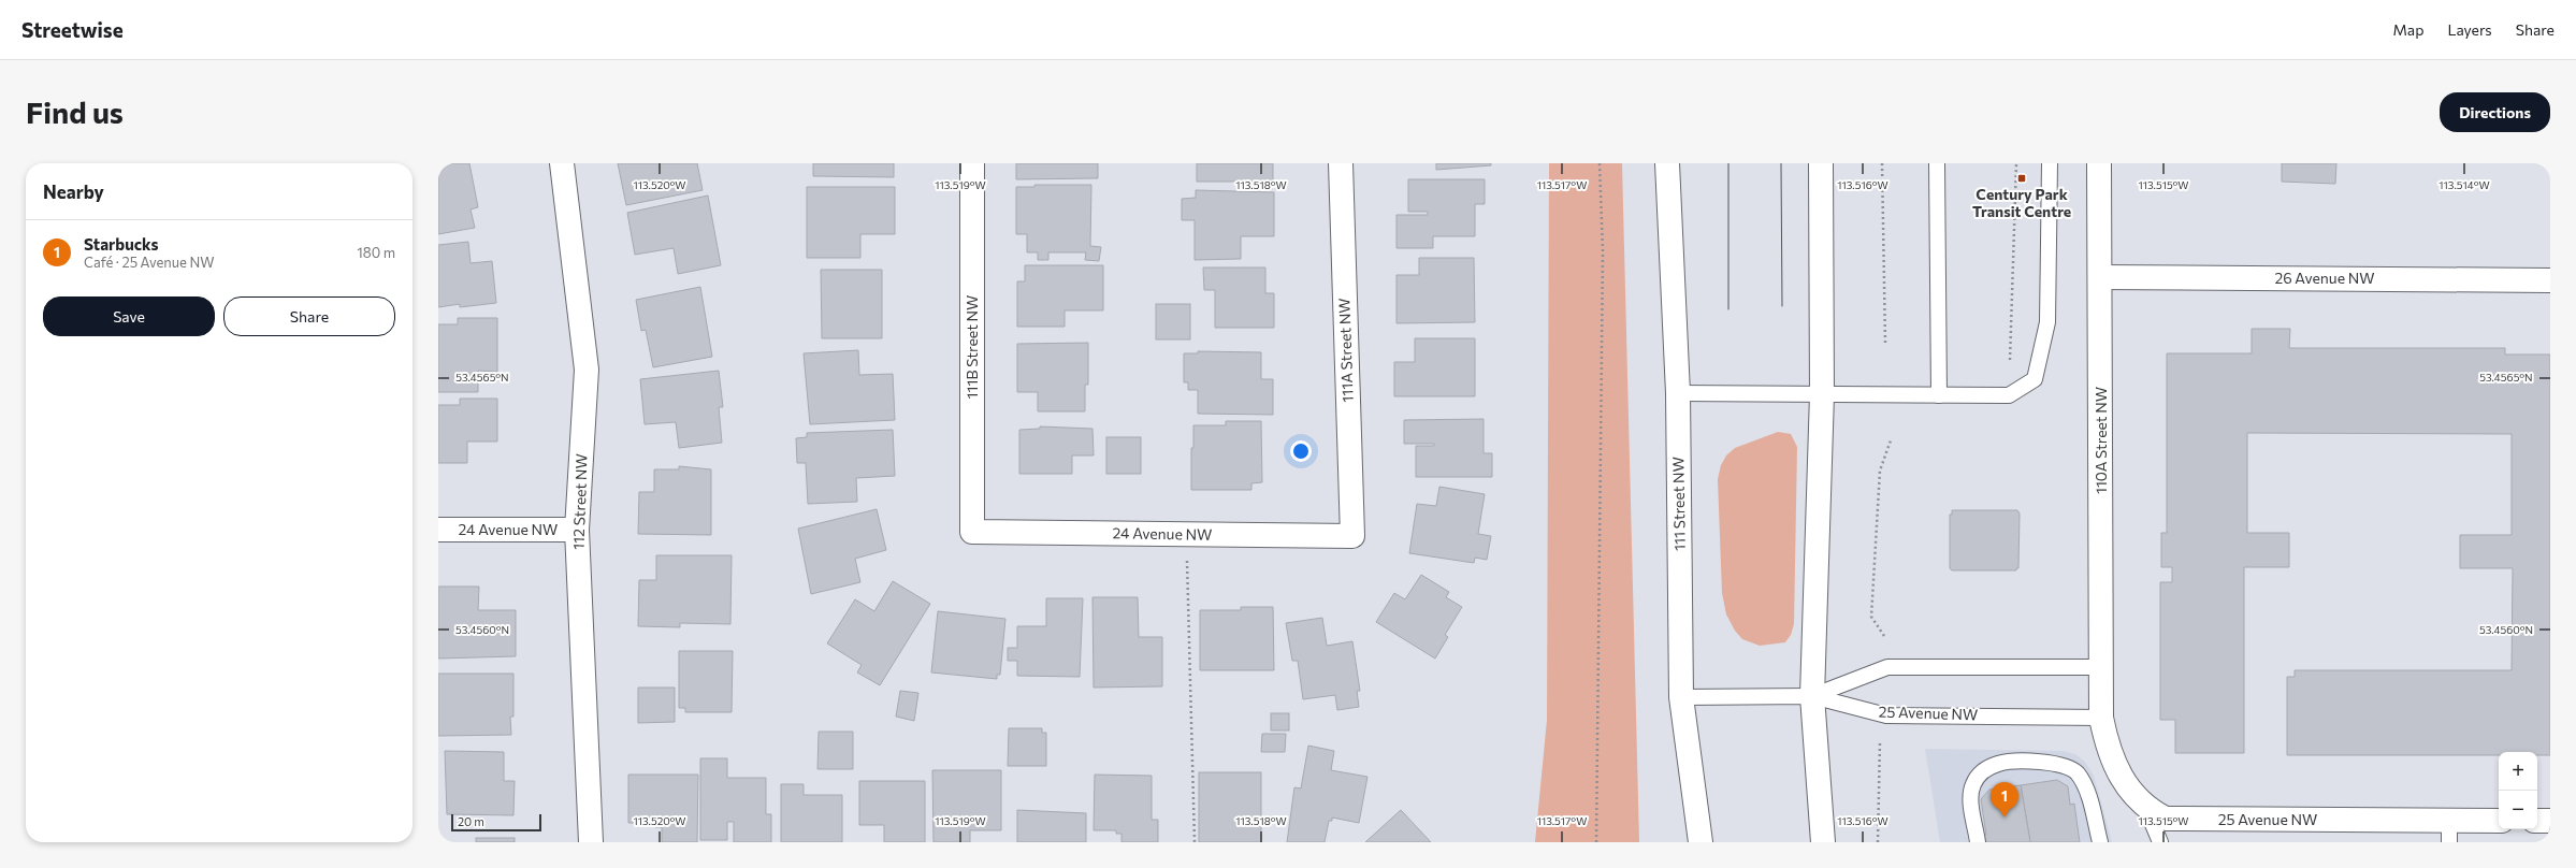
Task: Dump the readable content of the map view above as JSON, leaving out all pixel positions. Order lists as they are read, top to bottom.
{
  "streets": {
    "street": [
      "26 Avenue NW",
      "111B Street NW",
      "111A Street NW",
      "110A Street NW",
      "112 Street NW",
      "111 Street NW",
      "24 Avenue NW",
      "25 Avenue NW"
    ]
  },
  "crossings": [
    ["26 Avenue NW", "110A Street NW"],
    ["111B Street NW", "24 Avenue NW"],
    ["111A Street NW", "24 Avenue NW"],
    ["110A Street NW", "25 Avenue NW"],
    ["112 Street NW", "24 Avenue NW"],
    ["111 Street NW", "25 Avenue NW"]
  ],
  "places": {
    "transit": ["Century Park Transit Centre"]
  },
  "scale_bar": "20 m",
  "page": {
    "header": "Streetwise",
    "nav": ["Map", "Layers", "Share"],
    "buttons": [
      "Directions",
      ["Save", "Share"]
    ],
    "title": "Find us",
    "heading": "Nearby",
    "list": [
      {
        "mark": "1",
        "name": "Starbucks",
        "note": "Café · 25 Avenue NW",
        "value": "180 m"
      }
    ],
    "map_buttons": ["+", "−"],
    "pins": "1",
    "scale": "20 m"
  },
  "coordinates": [
    "113.520°W",
    "113.519°W",
    "113.518°W",
    "113.517°W",
    "113.516°W",
    "113.515°W",
    "113.514°W",
    "53.4565°N",
    "53.4560°N"
  ]
}
